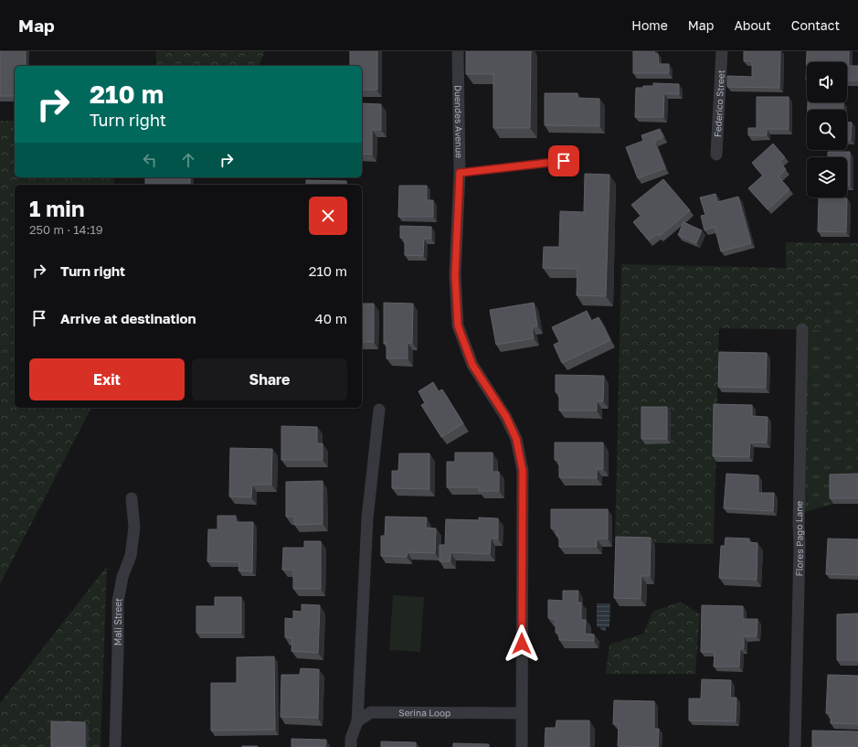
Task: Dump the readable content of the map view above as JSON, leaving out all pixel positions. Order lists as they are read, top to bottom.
{
  "streets": {
    "street": [
      "Federico Street",
      "Duendes Avenue",
      "Flores Pago Lane",
      "Mali Street",
      "Serina Loop"
    ]
  },
  "crossings": [
    ["Duendes Avenue", "Serina Loop"]
  ],
  "page": {
    "header": "Map",
    "nav": [
      "Home",
      "Map",
      "About",
      "Contact"
    ],
    "turn": ["210 m", "Turn right"],
    "heading": ["1 min", "250 m · 14:19"],
    "list": [
      {
        "name": "Turn right",
        "value": "210 m"
      },
      {
        "name": "Arrive at destination",
        "value": "40 m"
      }
    ],
    "buttons": ["Exit", "Share"]
  }
}
